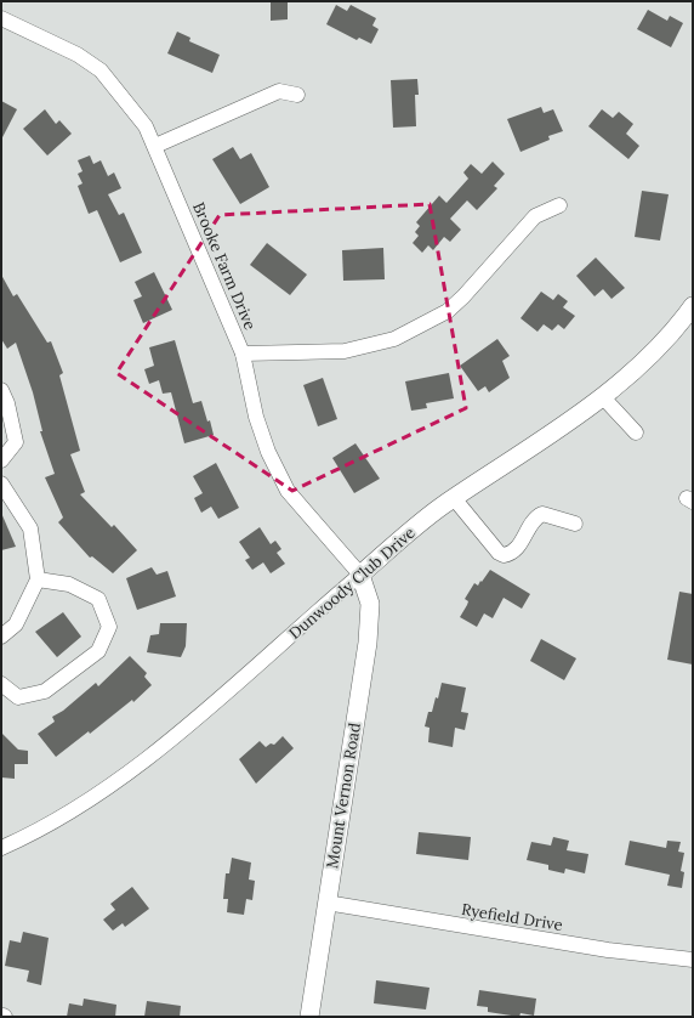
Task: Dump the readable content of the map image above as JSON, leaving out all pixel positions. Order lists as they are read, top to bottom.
{
  "streets": {
    "main road": ["Dunwoody Club Drive", "Mount Vernon Road"],
    "street": ["Brooke Farm Drive", "Ryefield Drive"]
  },
  "crossings": [
    ["Brooke Farm Drive", "Dunwoody Club Drive"],
    ["Brooke Farm Drive", "Mount Vernon Road"],
    ["Dunwoody Club Drive", "Mount Vernon Road"],
    ["Mount Vernon Road", "Ryefield Drive"]
  ]
}
